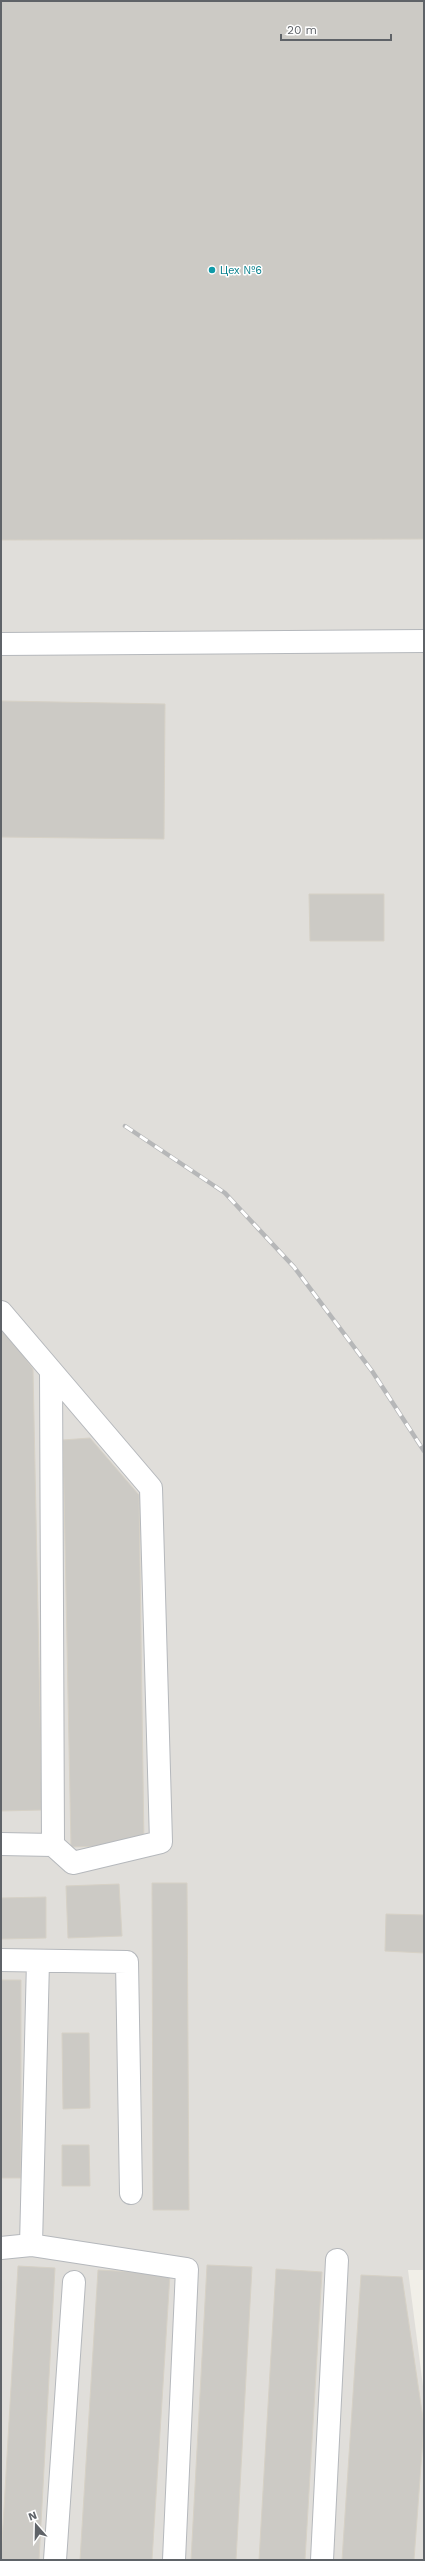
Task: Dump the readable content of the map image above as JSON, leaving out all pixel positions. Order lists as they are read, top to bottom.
{
  "places": ["Цех №6"],
  "scale_bar": "20 m",
  "north": "top"
}
